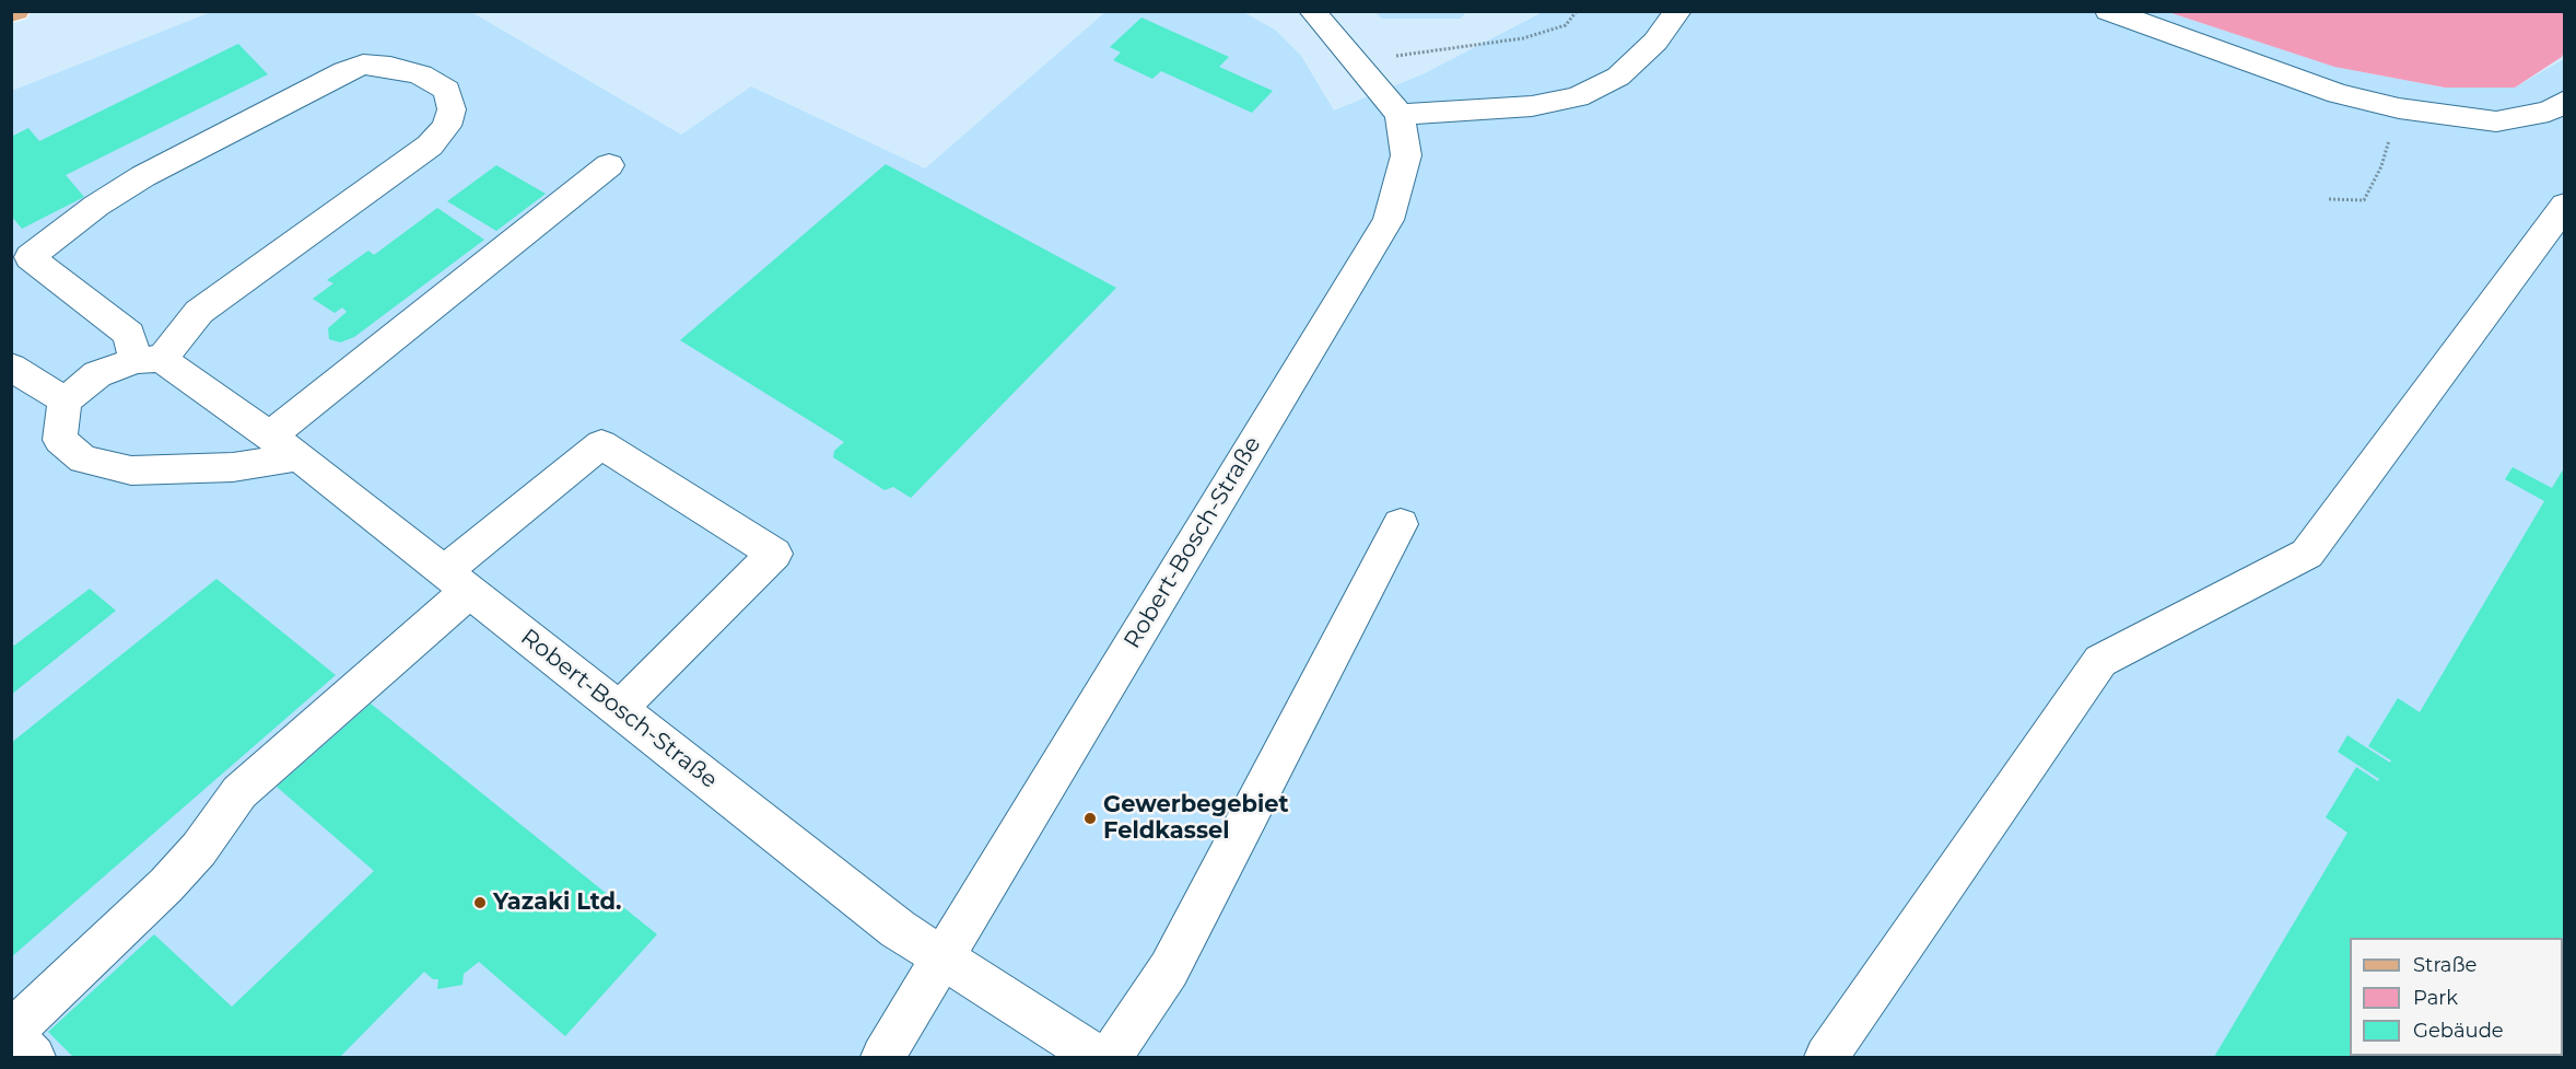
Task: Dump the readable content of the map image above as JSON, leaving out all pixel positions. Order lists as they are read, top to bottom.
{
  "streets": {
    "street": ["Robert-Bosch-Straße"]
  },
  "places": ["Gewerbegebiet Feldkassel", "Yazaki Ltd."],
  "legend": ["Straße", "Park", "Gebäude"]
}
